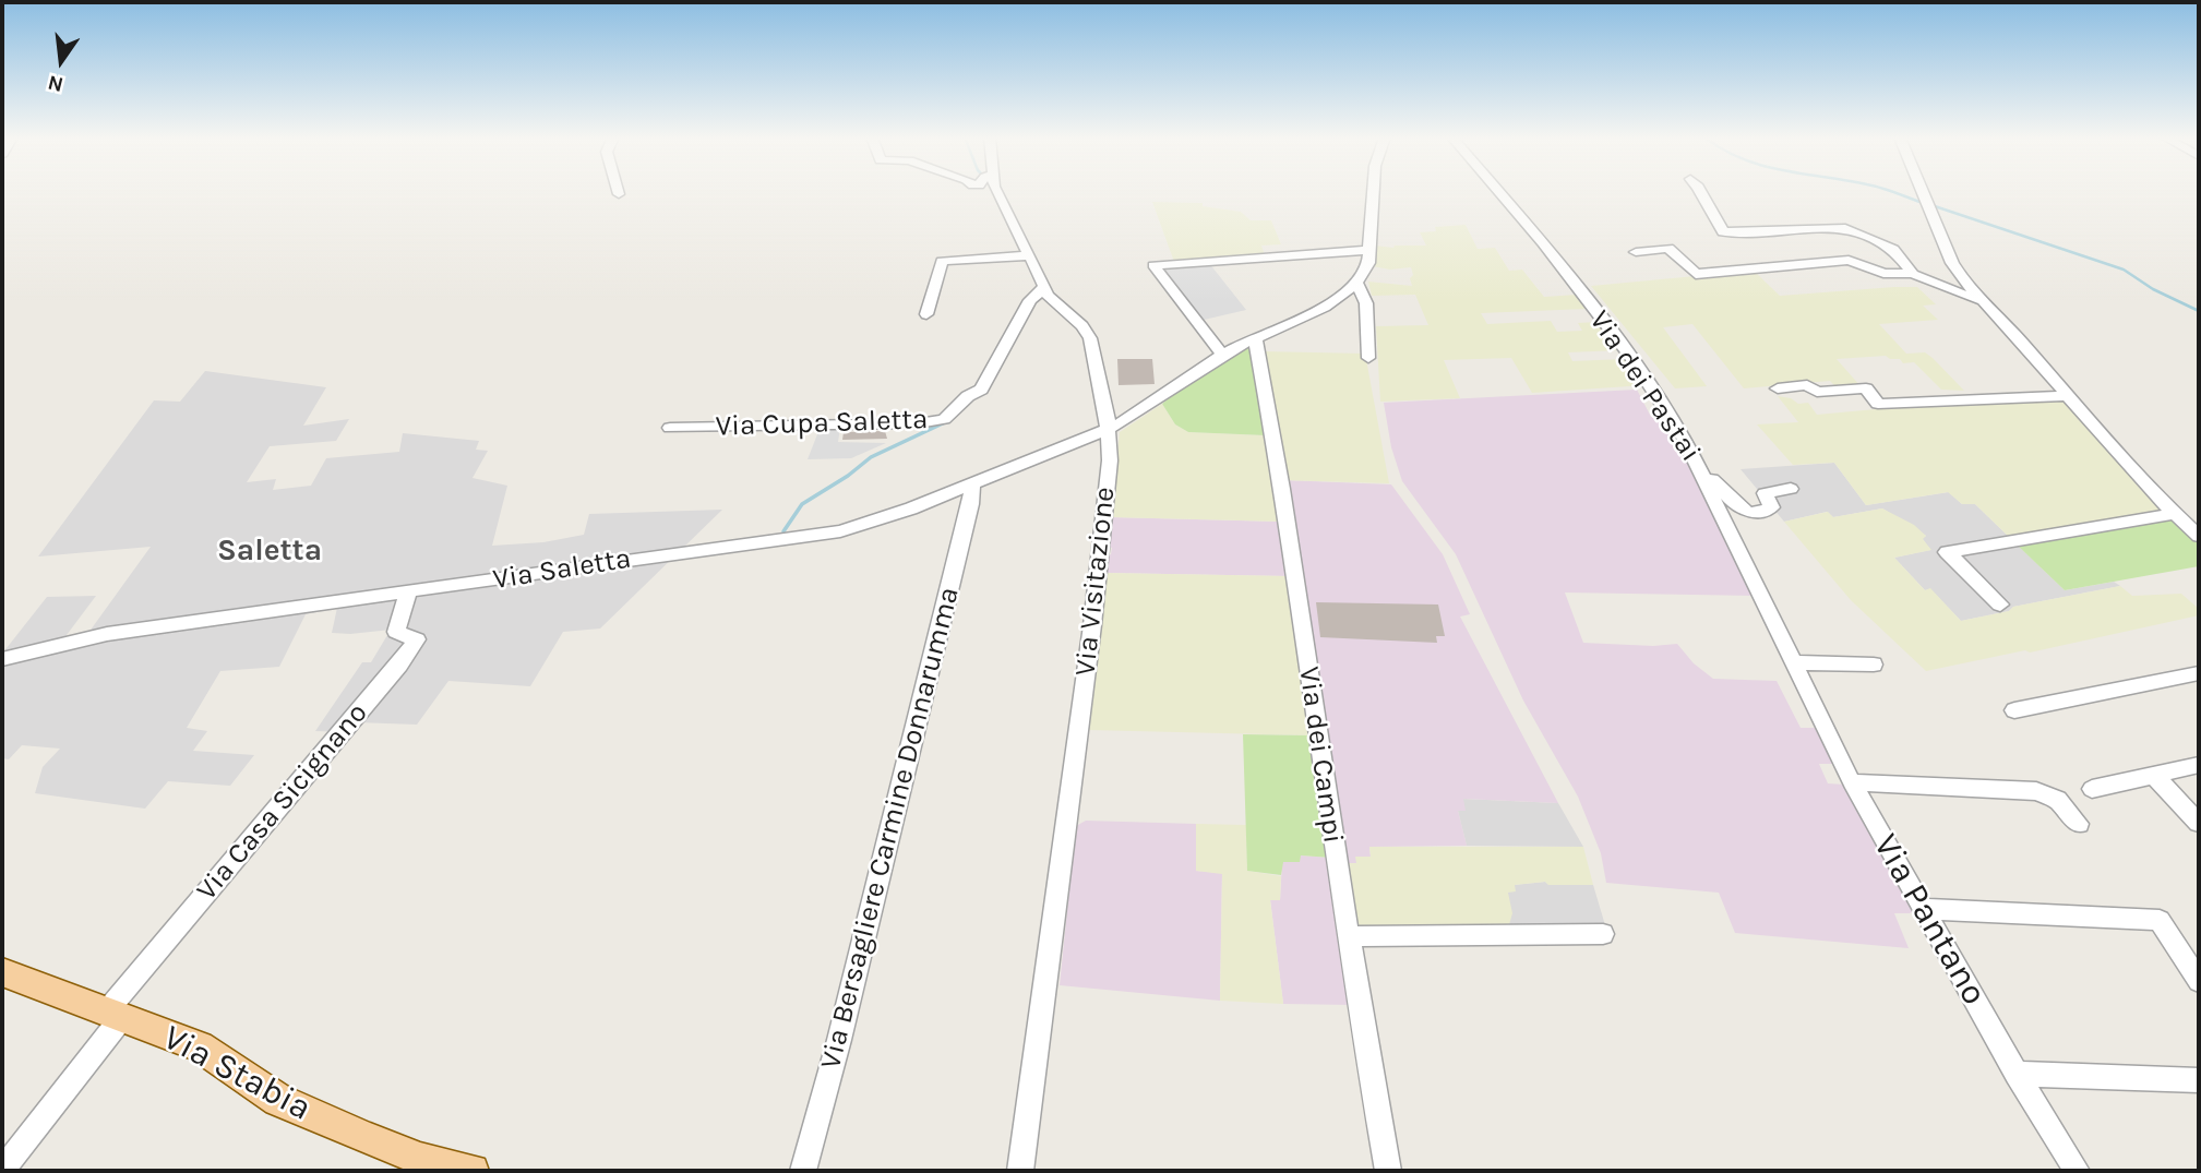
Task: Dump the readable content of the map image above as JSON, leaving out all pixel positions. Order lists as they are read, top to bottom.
{
  "streets": {
    "main road": ["Via Stabia"],
    "street": [
      "Via dei Pastai",
      "Via Cupa Saletta",
      "Via Saletta",
      "Via Visitazione",
      "Via dei Campi",
      "Via Casa Sicignano",
      "Via Bersagliere Carmine Donnarumma",
      "Via Pantano"
    ]
  },
  "crossings": [
    ["Via dei Pastai", "Via Pantano"],
    ["Via Cupa Saletta", "Via Visitazione"],
    ["Via Saletta", "Via Visitazione"],
    ["Via Saletta", "Via Casa Sicignano"],
    ["Via Saletta", "Via Bersagliere Carmine Donnarumma"],
    ["Via Casa Sicignano", "Via Stabia"]
  ],
  "districts": ["Saletta"],
  "north": "bottom"
}
